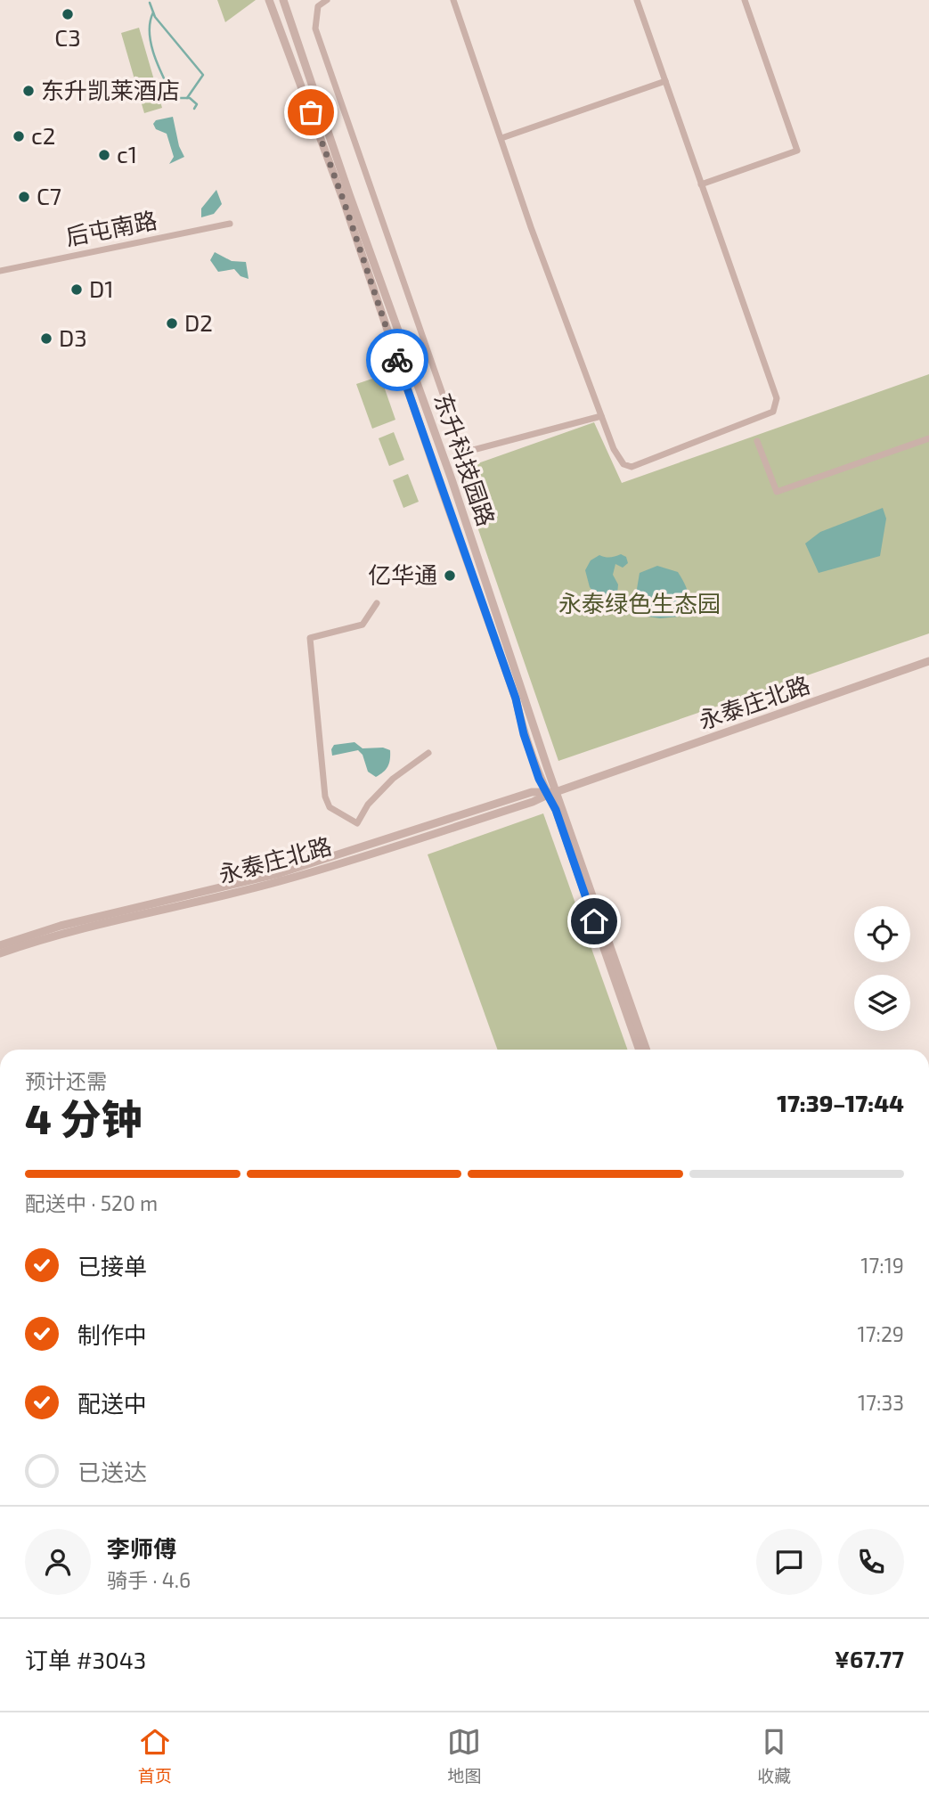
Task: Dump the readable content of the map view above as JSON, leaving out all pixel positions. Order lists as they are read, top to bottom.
{
  "streets": {
    "street": ["后屯南路", "东升科技园路", "永泰庄北路"]
  },
  "crossings": [
    ["东升科技园路", "永泰庄北路"]
  ],
  "parks": ["永泰绿色生态园"],
  "places": [
    "C3",
    "东升凯莱酒店",
    "c2",
    "c1",
    "C7",
    "D1",
    "D2",
    "D3",
    "亿华通"
  ],
  "page": {
    "heading": ["4 分钟", "预计还需", "17:39–17:44"],
    "panel": [
      "李师傅",
      "骑手 · 4.6",
      "订单 #3043",
      "¥67.77"
    ],
    "bar": "配送中 · 520 m",
    "list": [
      ["已接单", "17:19"],
      ["制作中", "17:29"],
      ["配送中", "17:33"],
      "已送达"
    ],
    "tabs": ["首页", "地图", "收藏"]
  }
}
